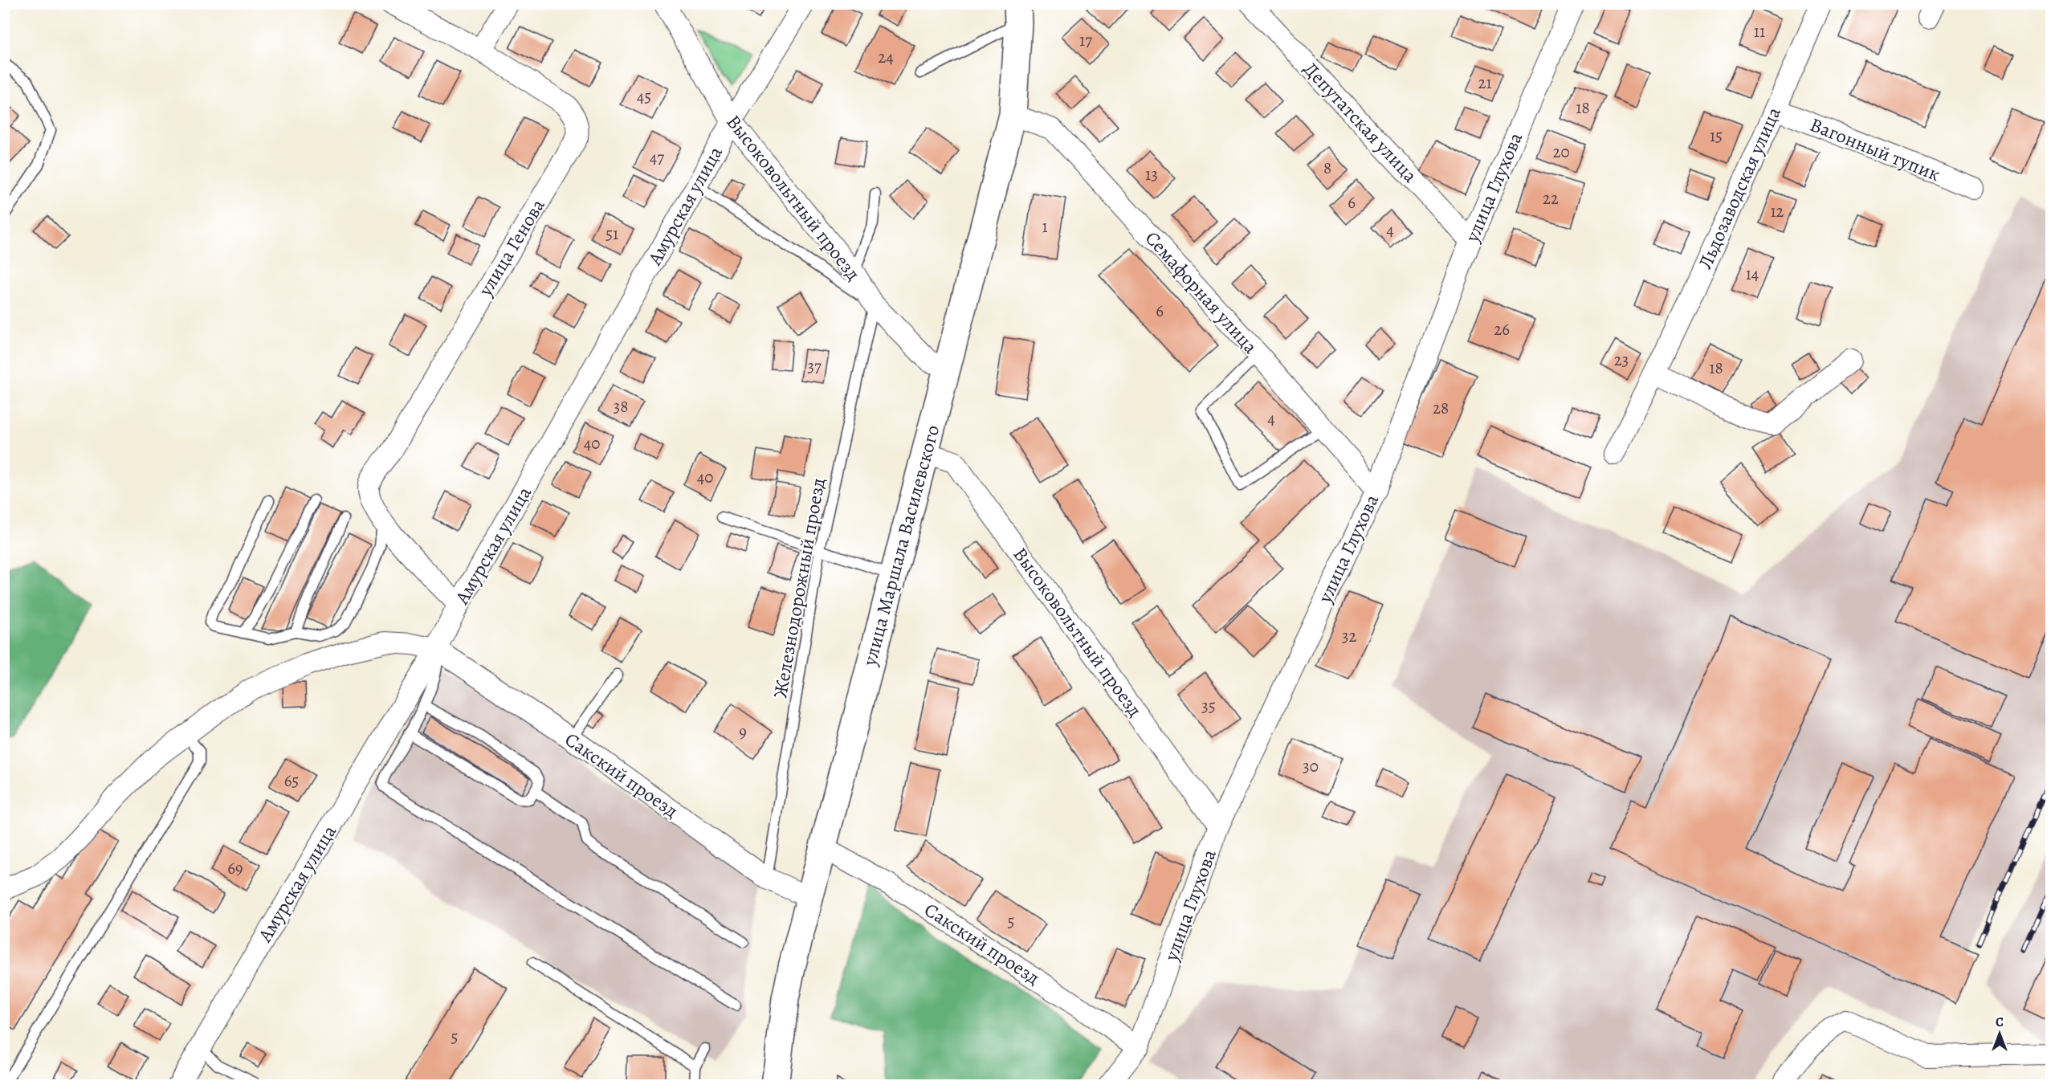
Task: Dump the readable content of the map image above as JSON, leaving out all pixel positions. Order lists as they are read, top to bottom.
{
  "streets": {
    "main road": ["улица Маршала Василевского"],
    "street": [
      "Депутатская улица",
      "Вагонный тупик",
      "улица Глухова",
      "Льдозаводская улица",
      "Высоковольтный проезд",
      "Амурская улица",
      "улица Генова",
      "Семафорная улица",
      "Сакский проезд"
    ],
    "lane": ["Железнодорожный проезд"]
  },
  "crossings": [
    ["Депутатская улица", "улица Глухова"],
    ["Вагонный тупик", "Льдозаводская улица"],
    ["улица Глухова", "Высоковольтный проезд"],
    ["улица Глухова", "Семафорная улица"],
    ["улица Глухова", "Сакский проезд"],
    ["Высоковольтный проезд", "Амурская улица"],
    ["Высоковольтный проезд", "улица Маршала Василевского"],
    ["Высоковольтный проезд", "Железнодорожный проезд"],
    ["Амурская улица", "Сакский проезд"],
    ["Семафорная улица", "улица Маршала Василевского"],
    ["улица Маршала Василевского", "Сакский проезд"],
    ["Железнодорожный проезд", "Сакский проезд"]
  ],
  "house_numbers": [
    "11",
    "17",
    "24",
    "21",
    "45",
    "18",
    "15",
    "20",
    "47",
    "8",
    "13",
    "22",
    "6",
    "12",
    "1",
    "4",
    "51",
    "14",
    "6",
    "26",
    "23",
    "37",
    "18",
    "38",
    "28",
    "4",
    "40",
    "40",
    "32",
    "35",
    "9",
    "30",
    "65",
    "69",
    "5",
    "5"
  ],
  "north": "top"
}
